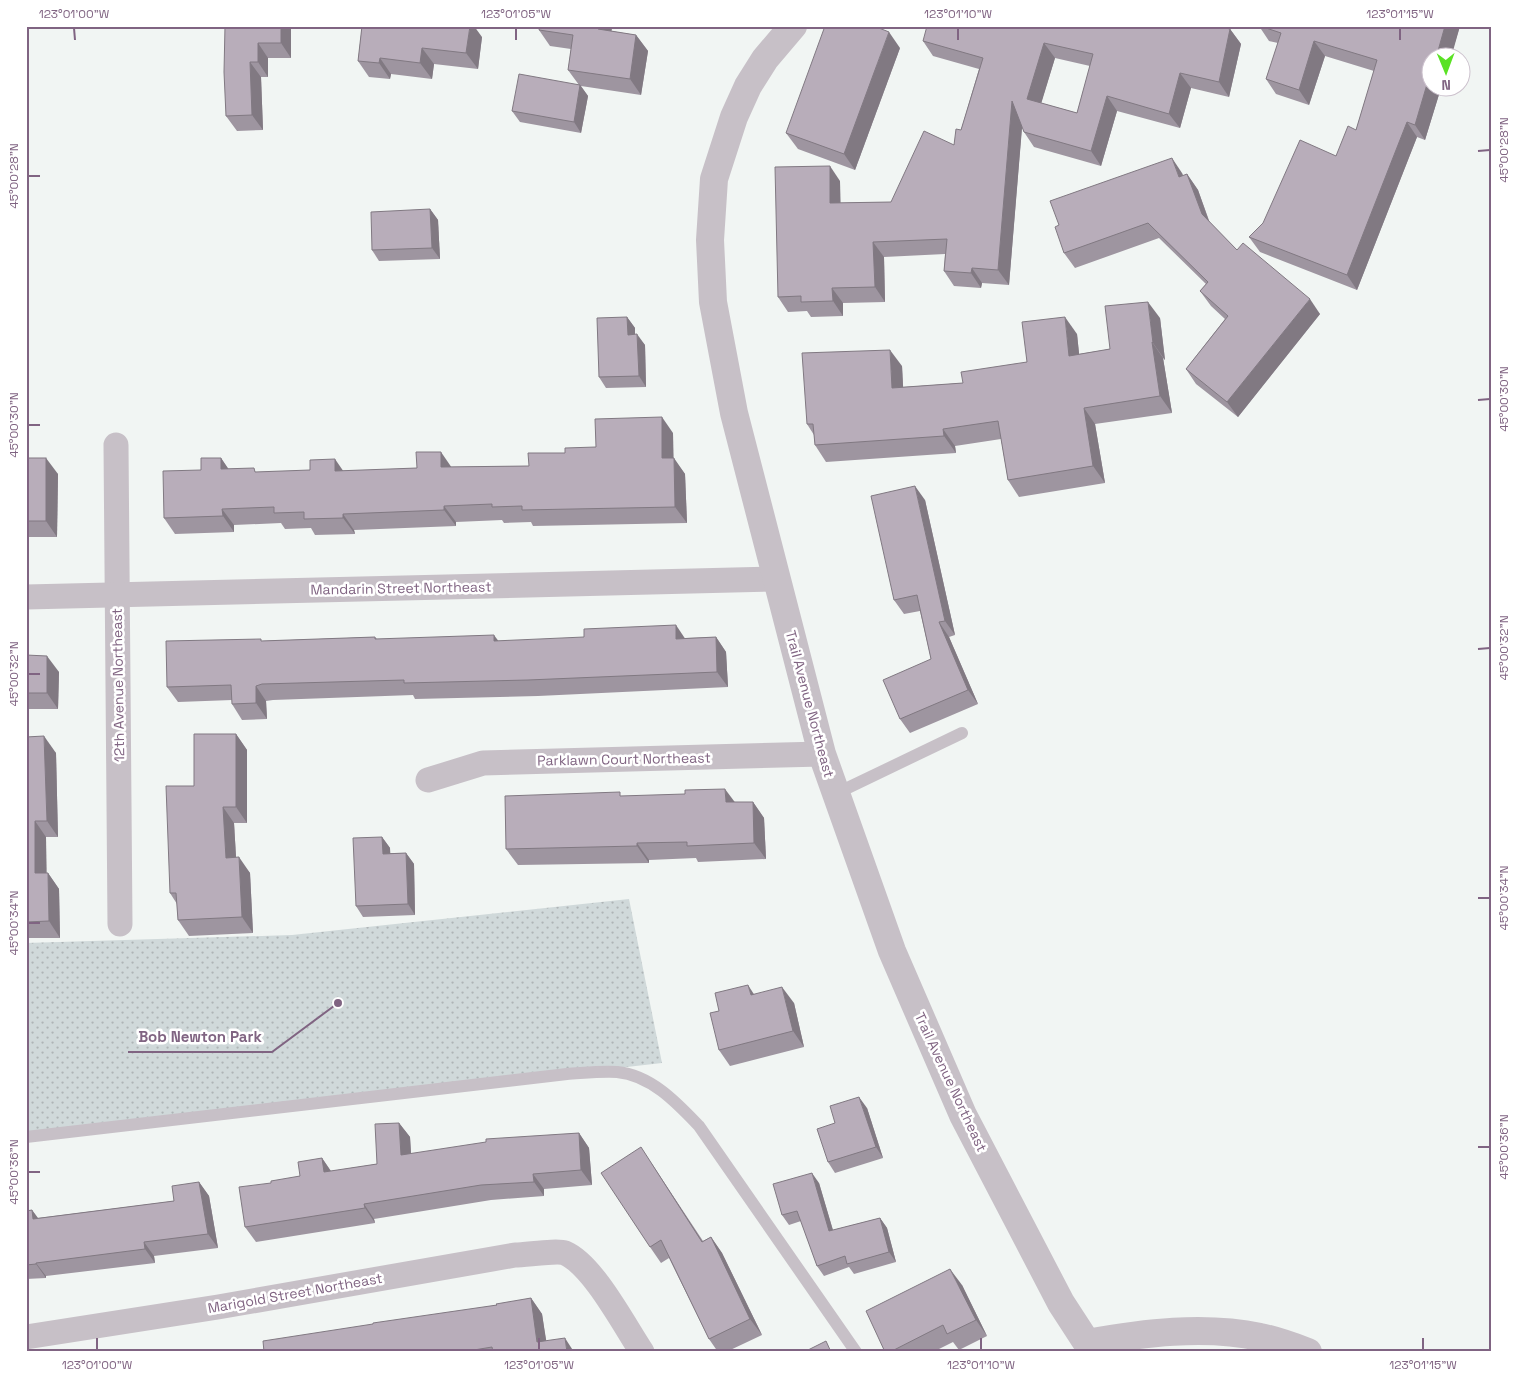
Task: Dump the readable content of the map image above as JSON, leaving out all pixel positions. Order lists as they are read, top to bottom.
{
  "streets": {
    "street": [
      "Mandarin Street Northeast",
      "12th Avenue Northeast",
      "Trail Avenue Northeast",
      "Parklawn Court Northeast",
      "Marigold Street Northeast"
    ]
  },
  "crossings": [
    ["Mandarin Street Northeast", "12th Avenue Northeast"],
    ["Mandarin Street Northeast", "Trail Avenue Northeast"],
    ["Trail Avenue Northeast", "Parklawn Court Northeast"]
  ],
  "places": ["Bob Newton Park"],
  "north": "bottom",
  "coordinates": [
    "123°01'00\"W",
    "123°01'05\"W",
    "123°01'10\"W",
    "123°01'15\"W",
    "45°00'28\"N",
    "45°00'30\"N",
    "45°00'32\"N",
    "45°00'34\"N",
    "45°00'36\"N"
  ]
}
